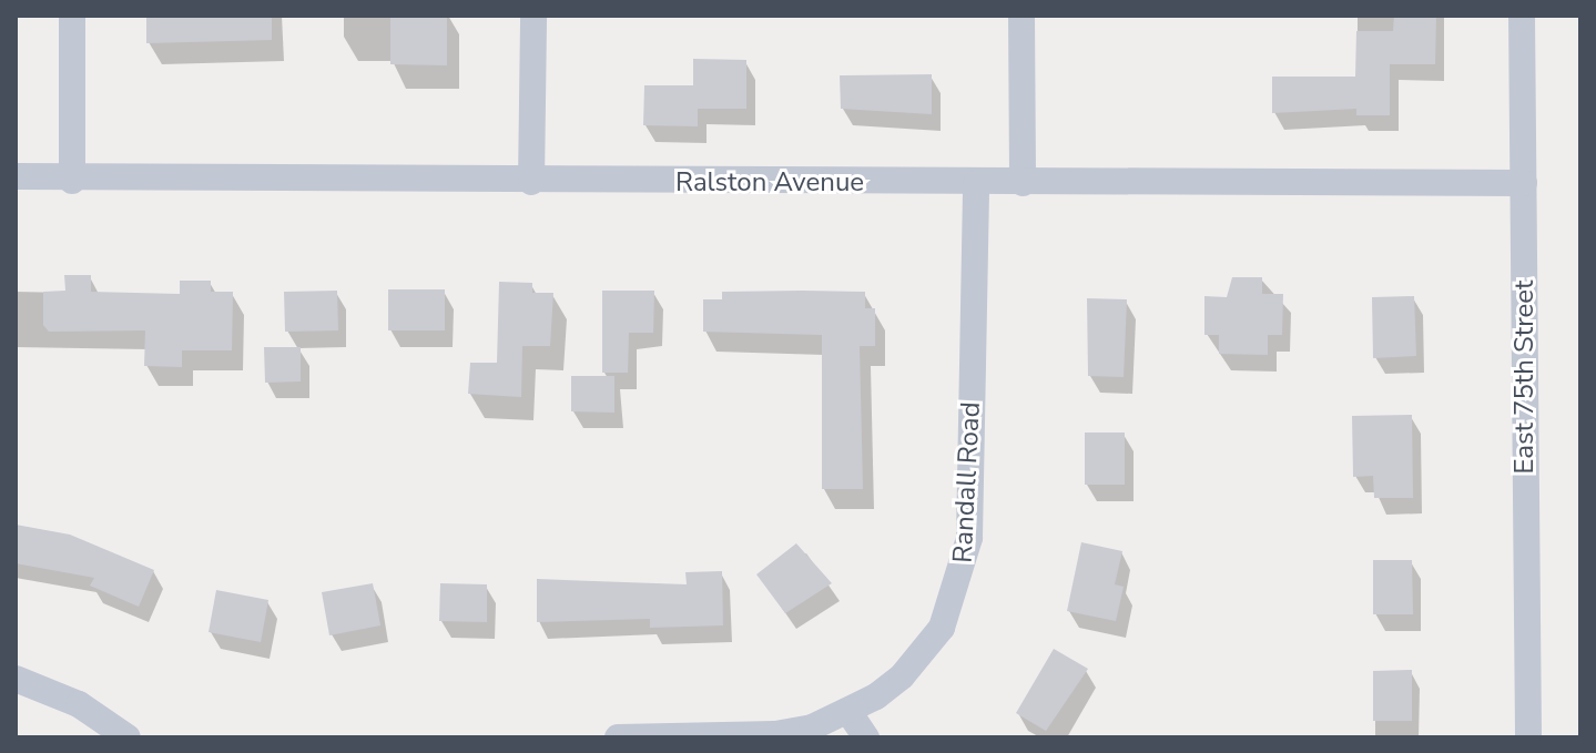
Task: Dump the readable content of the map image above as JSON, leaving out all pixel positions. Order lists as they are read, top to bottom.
{
  "streets": {
    "street": ["Ralston Avenue", "East 75th Street", "Randall Road"]
  },
  "crossings": [
    ["Ralston Avenue", "East 75th Street"],
    ["Ralston Avenue", "Randall Road"]
  ]
}
